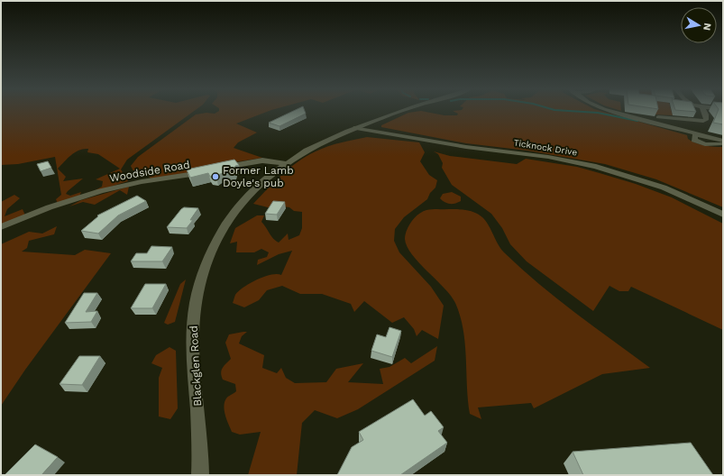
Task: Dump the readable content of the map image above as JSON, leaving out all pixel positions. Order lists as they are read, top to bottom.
{
  "streets": {
    "street": ["Ticknock Drive", "Woodside Road", "Blackglen Road"]
  },
  "crossings": [
    ["Ticknock Drive", "Blackglen Road"],
    ["Woodside Road", "Blackglen Road"]
  ],
  "places": ["Former Lamb Doyle's pub"],
  "north": "right"
}
